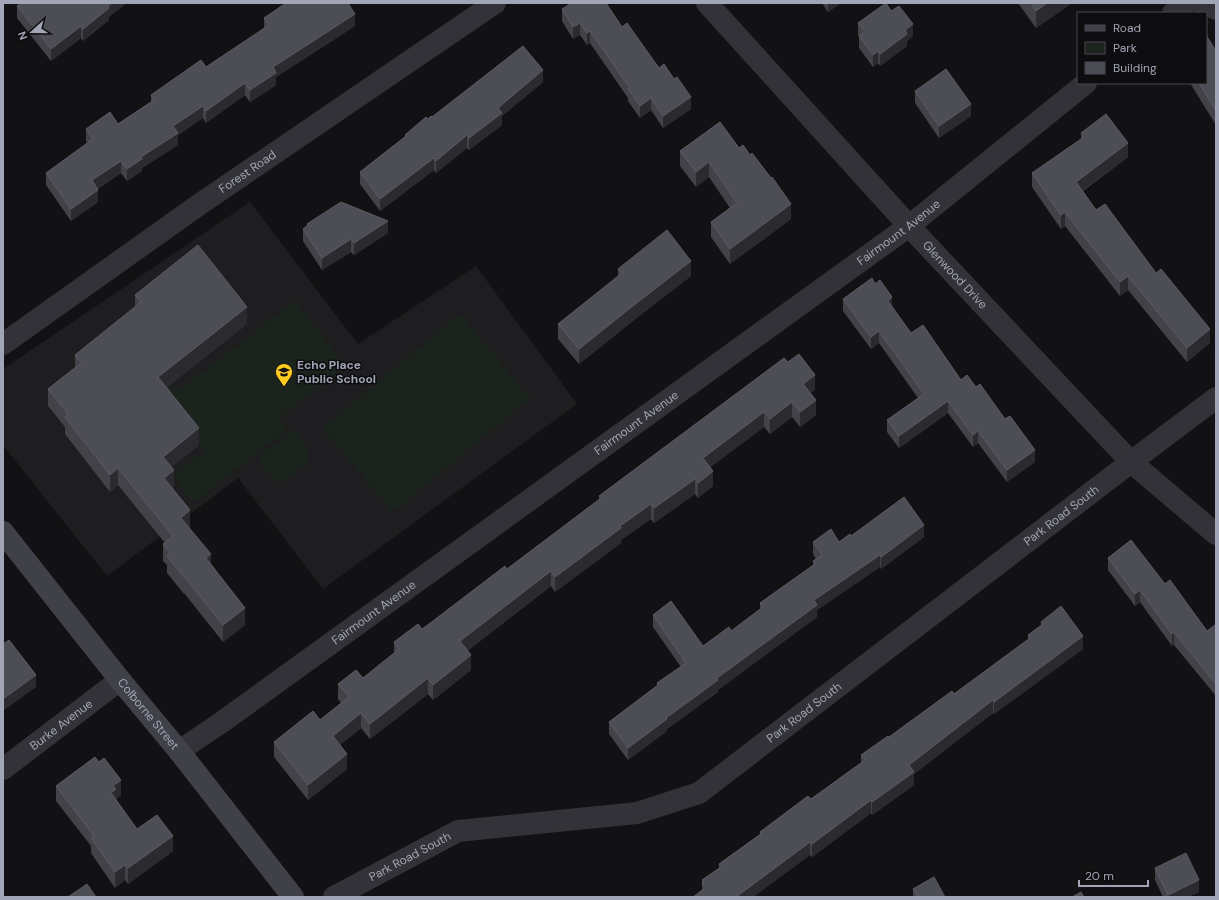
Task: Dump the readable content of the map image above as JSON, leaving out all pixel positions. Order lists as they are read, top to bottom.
{
  "streets": {
    "main road": ["Colborne Street"],
    "street": [
      "Forest Road",
      "Fairmount Avenue",
      "Glenwood Drive",
      "Park Road South",
      "Burke Avenue"
    ]
  },
  "crossings": [
    ["Fairmount Avenue", "Glenwood Drive"],
    ["Fairmount Avenue", "Colborne Street"],
    ["Glenwood Drive", "Park Road South"],
    ["Colborne Street", "Burke Avenue"]
  ],
  "places": {
    "school or university": ["Echo Place Public School"]
  },
  "legend": ["Road", "Park", "Building"],
  "scale_bar": "20 m",
  "north": "left"
}
